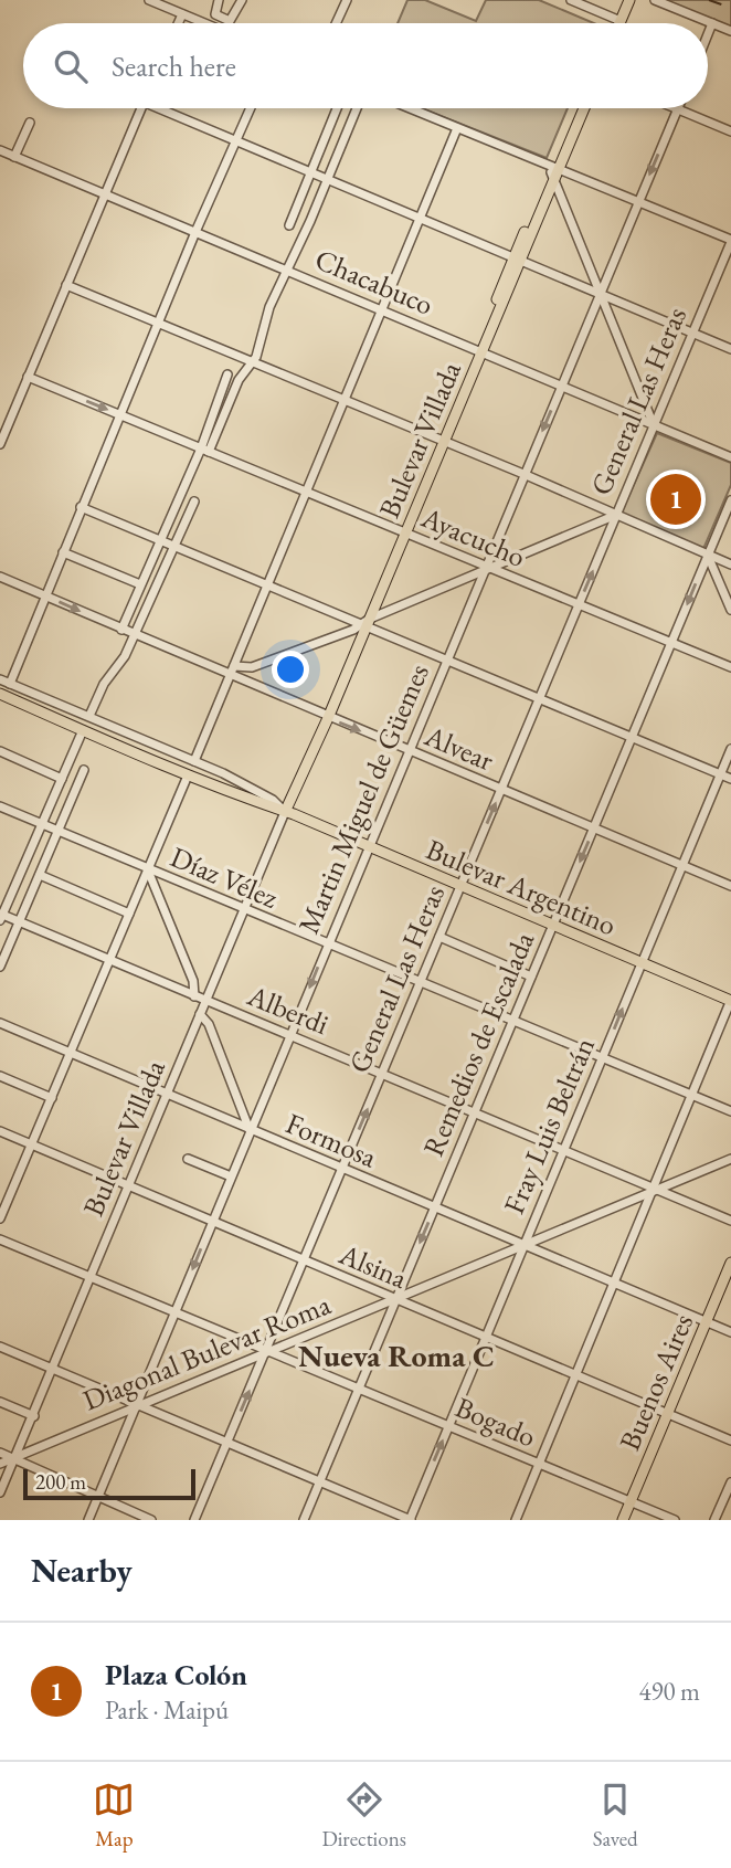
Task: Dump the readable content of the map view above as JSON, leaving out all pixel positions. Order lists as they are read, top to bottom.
{
  "streets": {
    "main road": ["Bulevar Villada", "Bulevar Argentino", "Buenos Aires"],
    "street": [
      "Chacabuco",
      "General Las Heras",
      "Ayacucho",
      "Alvear",
      "Martin Miguel de Güemes",
      "Díaz Vélez",
      "Alberdi",
      "Remedios de Escalada",
      "Fray Luis Beltrán",
      "Formosa",
      "Alsina",
      "Diagonal Bulevar Roma",
      "Bogado"
    ]
  },
  "crossings": [
    ["Chacabuco", "General Las Heras"],
    ["Chacabuco", "Bulevar Villada"],
    ["Chacabuco", "Martin Miguel de Güemes"],
    ["General Las Heras", "Ayacucho"],
    ["General Las Heras", "Alvear"],
    ["General Las Heras", "Díaz Vélez"],
    ["General Las Heras", "Bulevar Argentino"],
    ["General Las Heras", "Alberdi"],
    ["General Las Heras", "Formosa"],
    ["General Las Heras", "Alsina"],
    ["General Las Heras", "Diagonal Bulevar Roma"],
    ["General Las Heras", "Bogado"],
    ["Bulevar Villada", "Ayacucho"],
    ["Bulevar Villada", "Alvear"],
    ["Bulevar Villada", "Díaz Vélez"],
    ["Bulevar Villada", "Bulevar Argentino"],
    ["Bulevar Villada", "Alberdi"],
    ["Bulevar Villada", "Formosa"],
    ["Bulevar Villada", "Alsina"],
    ["Bulevar Villada", "Diagonal Bulevar Roma"],
    ["Bulevar Villada", "Bogado"],
    ["Ayacucho", "Martin Miguel de Güemes"],
    ["Ayacucho", "Remedios de Escalada"],
    ["Alvear", "Martin Miguel de Güemes"],
    ["Alvear", "Remedios de Escalada"],
    ["Alvear", "Fray Luis Beltrán"],
    ["Martin Miguel de Güemes", "Díaz Vélez"],
    ["Martin Miguel de Güemes", "Bulevar Argentino"],
    ["Martin Miguel de Güemes", "Alberdi"],
    ["Martin Miguel de Güemes", "Formosa"],
    ["Martin Miguel de Güemes", "Alsina"],
    ["Martin Miguel de Güemes", "Diagonal Bulevar Roma"],
    ["Martin Miguel de Güemes", "Bogado"],
    ["Díaz Vélez", "Remedios de Escalada"],
    ["Díaz Vélez", "Fray Luis Beltrán"],
    ["Bulevar Argentino", "Remedios de Escalada"],
    ["Bulevar Argentino", "Fray Luis Beltrán"],
    ["Alberdi", "Remedios de Escalada"],
    ["Alberdi", "Fray Luis Beltrán"],
    ["Alberdi", "Diagonal Bulevar Roma"],
    ["Remedios de Escalada", "Formosa"],
    ["Remedios de Escalada", "Alsina"],
    ["Remedios de Escalada", "Diagonal Bulevar Roma"],
    ["Remedios de Escalada", "Bogado"],
    ["Fray Luis Beltrán", "Formosa"],
    ["Fray Luis Beltrán", "Alsina"],
    ["Fray Luis Beltrán", "Diagonal Bulevar Roma"],
    ["Fray Luis Beltrán", "Bogado"],
    ["Formosa", "Diagonal Bulevar Roma"],
    ["Formosa", "Buenos Aires"],
    ["Alsina", "Diagonal Bulevar Roma"],
    ["Alsina", "Buenos Aires"],
    ["Diagonal Bulevar Roma", "Bogado"],
    ["Buenos Aires", "Bogado"]
  ],
  "districts": ["Nueva Roma C"],
  "scale_bar": "200 m",
  "page": {
    "search": "Search here",
    "pins": "1",
    "scale": "200 m",
    "heading": "Nearby",
    "list": [
      {
        "mark": "1",
        "name": "Plaza Colón",
        "note": "Park · Maipú",
        "value": "490 m"
      }
    ],
    "nav": ["Map", "Directions", "Saved"]
  }
}
